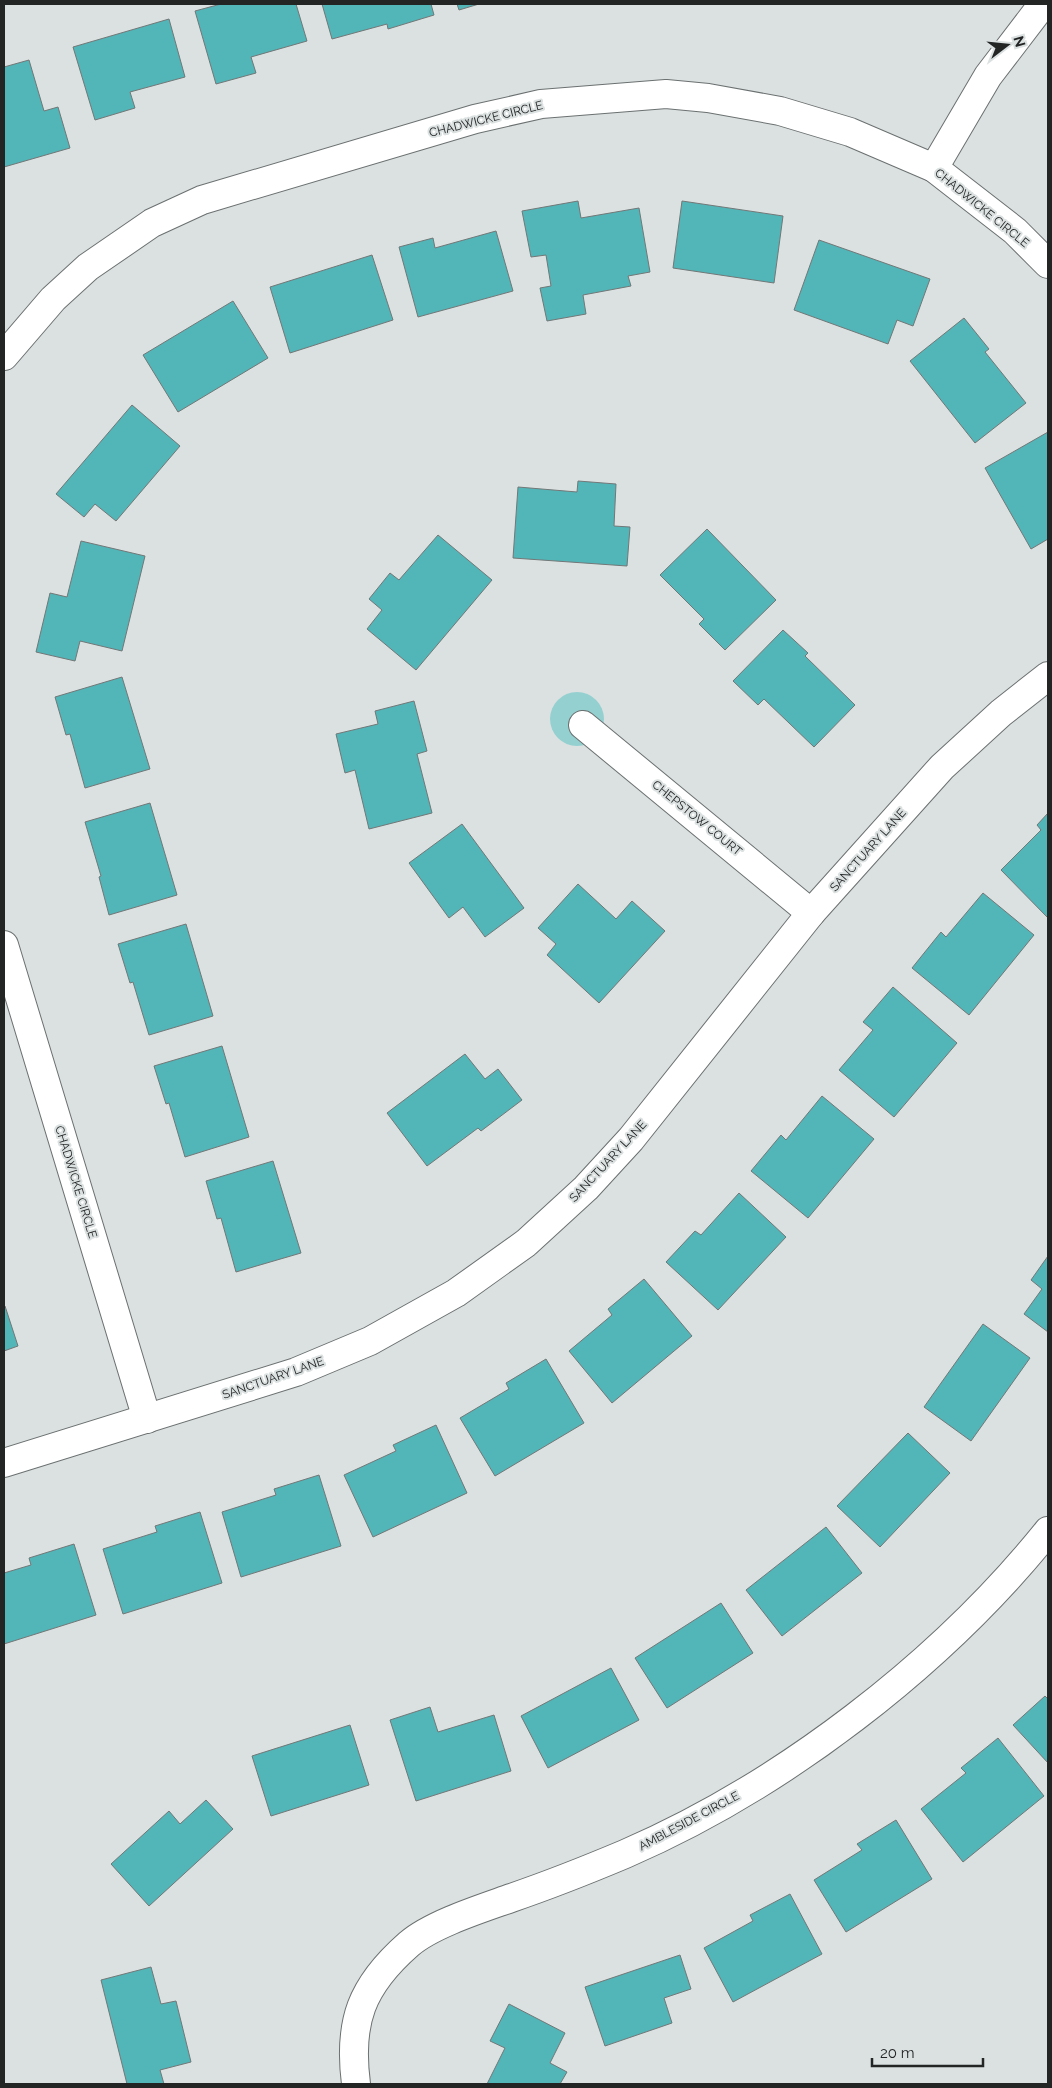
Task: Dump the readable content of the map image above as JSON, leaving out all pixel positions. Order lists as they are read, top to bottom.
{
  "streets": {
    "street": [
      "CHADWICKE CIRCLE",
      "CHEPSTOW COURT",
      "SANCTUARY LANE",
      "AMBLESIDE CIRCLE"
    ]
  },
  "crossings": [
    ["CHADWICKE CIRCLE", "SANCTUARY LANE"],
    ["CHEPSTOW COURT", "SANCTUARY LANE"]
  ],
  "scale_bar": "20 m",
  "north": "right"
}
